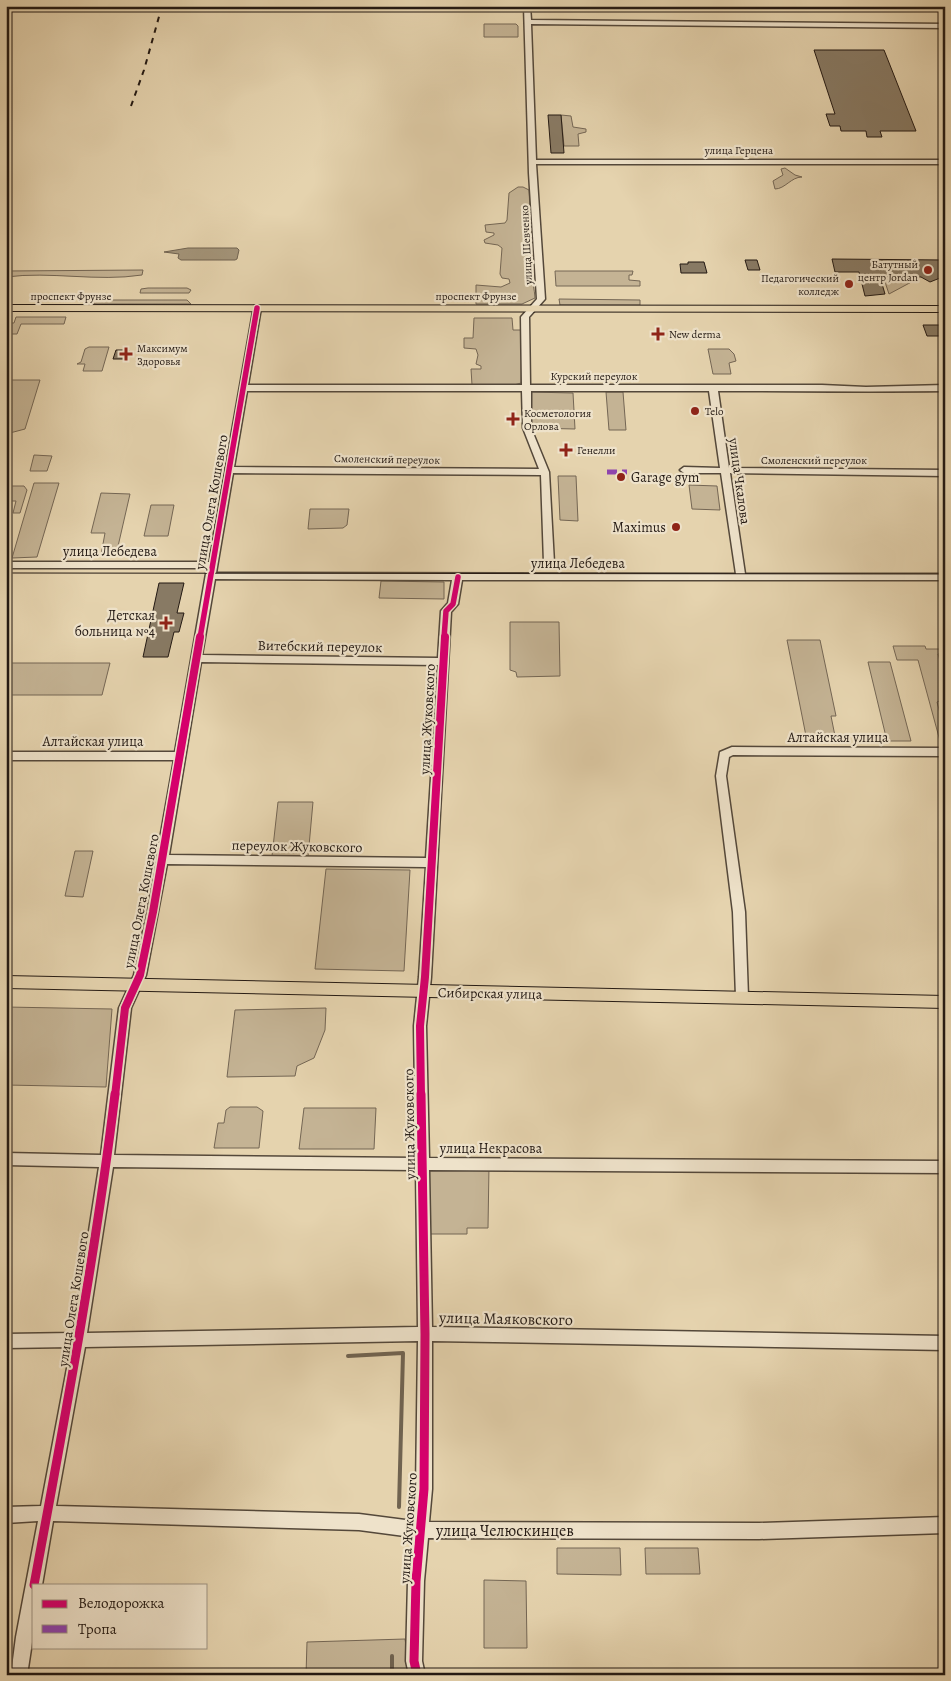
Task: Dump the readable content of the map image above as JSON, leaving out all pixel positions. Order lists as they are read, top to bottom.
{
  "streets": {
    "main road": ["проспект Фрунзе", "Сибирская улица"],
    "street": [
      "улица Герцена",
      "улица Шевченко",
      "Курский переулок",
      "Смоленский переулок",
      "улица Чкалова",
      "улица Олега Кошевого",
      "улица Лебедева",
      "Витебский переулок",
      "улица Жуковского",
      "Алтайская улица",
      "переулок Жуковского",
      "улица Некрасова",
      "улица Маяковского",
      "улица Челюскинцев"
    ]
  },
  "crossings": [
    ["улица Герцена", "улица Шевченко"],
    ["улица Шевченко", "проспект Фрунзе"],
    ["улица Шевченко", "Курский переулок"],
    ["улица Шевченко", "Смоленский переулок"],
    ["проспект Фрунзе", "улица Олега Кошевого"],
    ["Курский переулок", "улица Чкалова"],
    ["Курский переулок", "улица Олега Кошевого"],
    ["Смоленский переулок", "улица Чкалова"],
    ["Смоленский переулок", "улица Олега Кошевого"],
    ["улица Чкалова", "улица Лебедева"],
    ["улица Олега Кошевого", "улица Лебедева"],
    ["улица Олега Кошевого", "Витебский переулок"],
    ["улица Олега Кошевого", "Алтайская улица"],
    ["улица Олега Кошевого", "переулок Жуковского"],
    ["улица Олега Кошевого", "Сибирская улица"],
    ["улица Олега Кошевого", "улица Некрасова"],
    ["улица Олега Кошевого", "улица Маяковского"],
    ["улица Олега Кошевого", "улица Челюскинцев"],
    ["улица Лебедева", "улица Жуковского"],
    ["Витебский переулок", "улица Жуковского"],
    ["улица Жуковского", "переулок Жуковского"],
    ["улица Жуковского", "Сибирская улица"],
    ["улица Жуковского", "улица Некрасова"],
    ["улица Жуковского", "улица Маяковского"],
    ["улица Жуковского", "улица Челюскинцев"],
    ["Алтайская улица", "Сибирская улица"]
  ],
  "places": {
    "other": [
      "Батутный центр Jordan",
      "Педагогический колледж",
      "Telo",
      "Garage gym",
      "Maximus"
    ],
    "health": [
      "New derma",
      "Максимум Здоровья",
      "Косметология Орлова",
      "Генелли",
      "Детская больница №4"
    ]
  },
  "legend": ["Велодорожка", "Тропа"]
}
